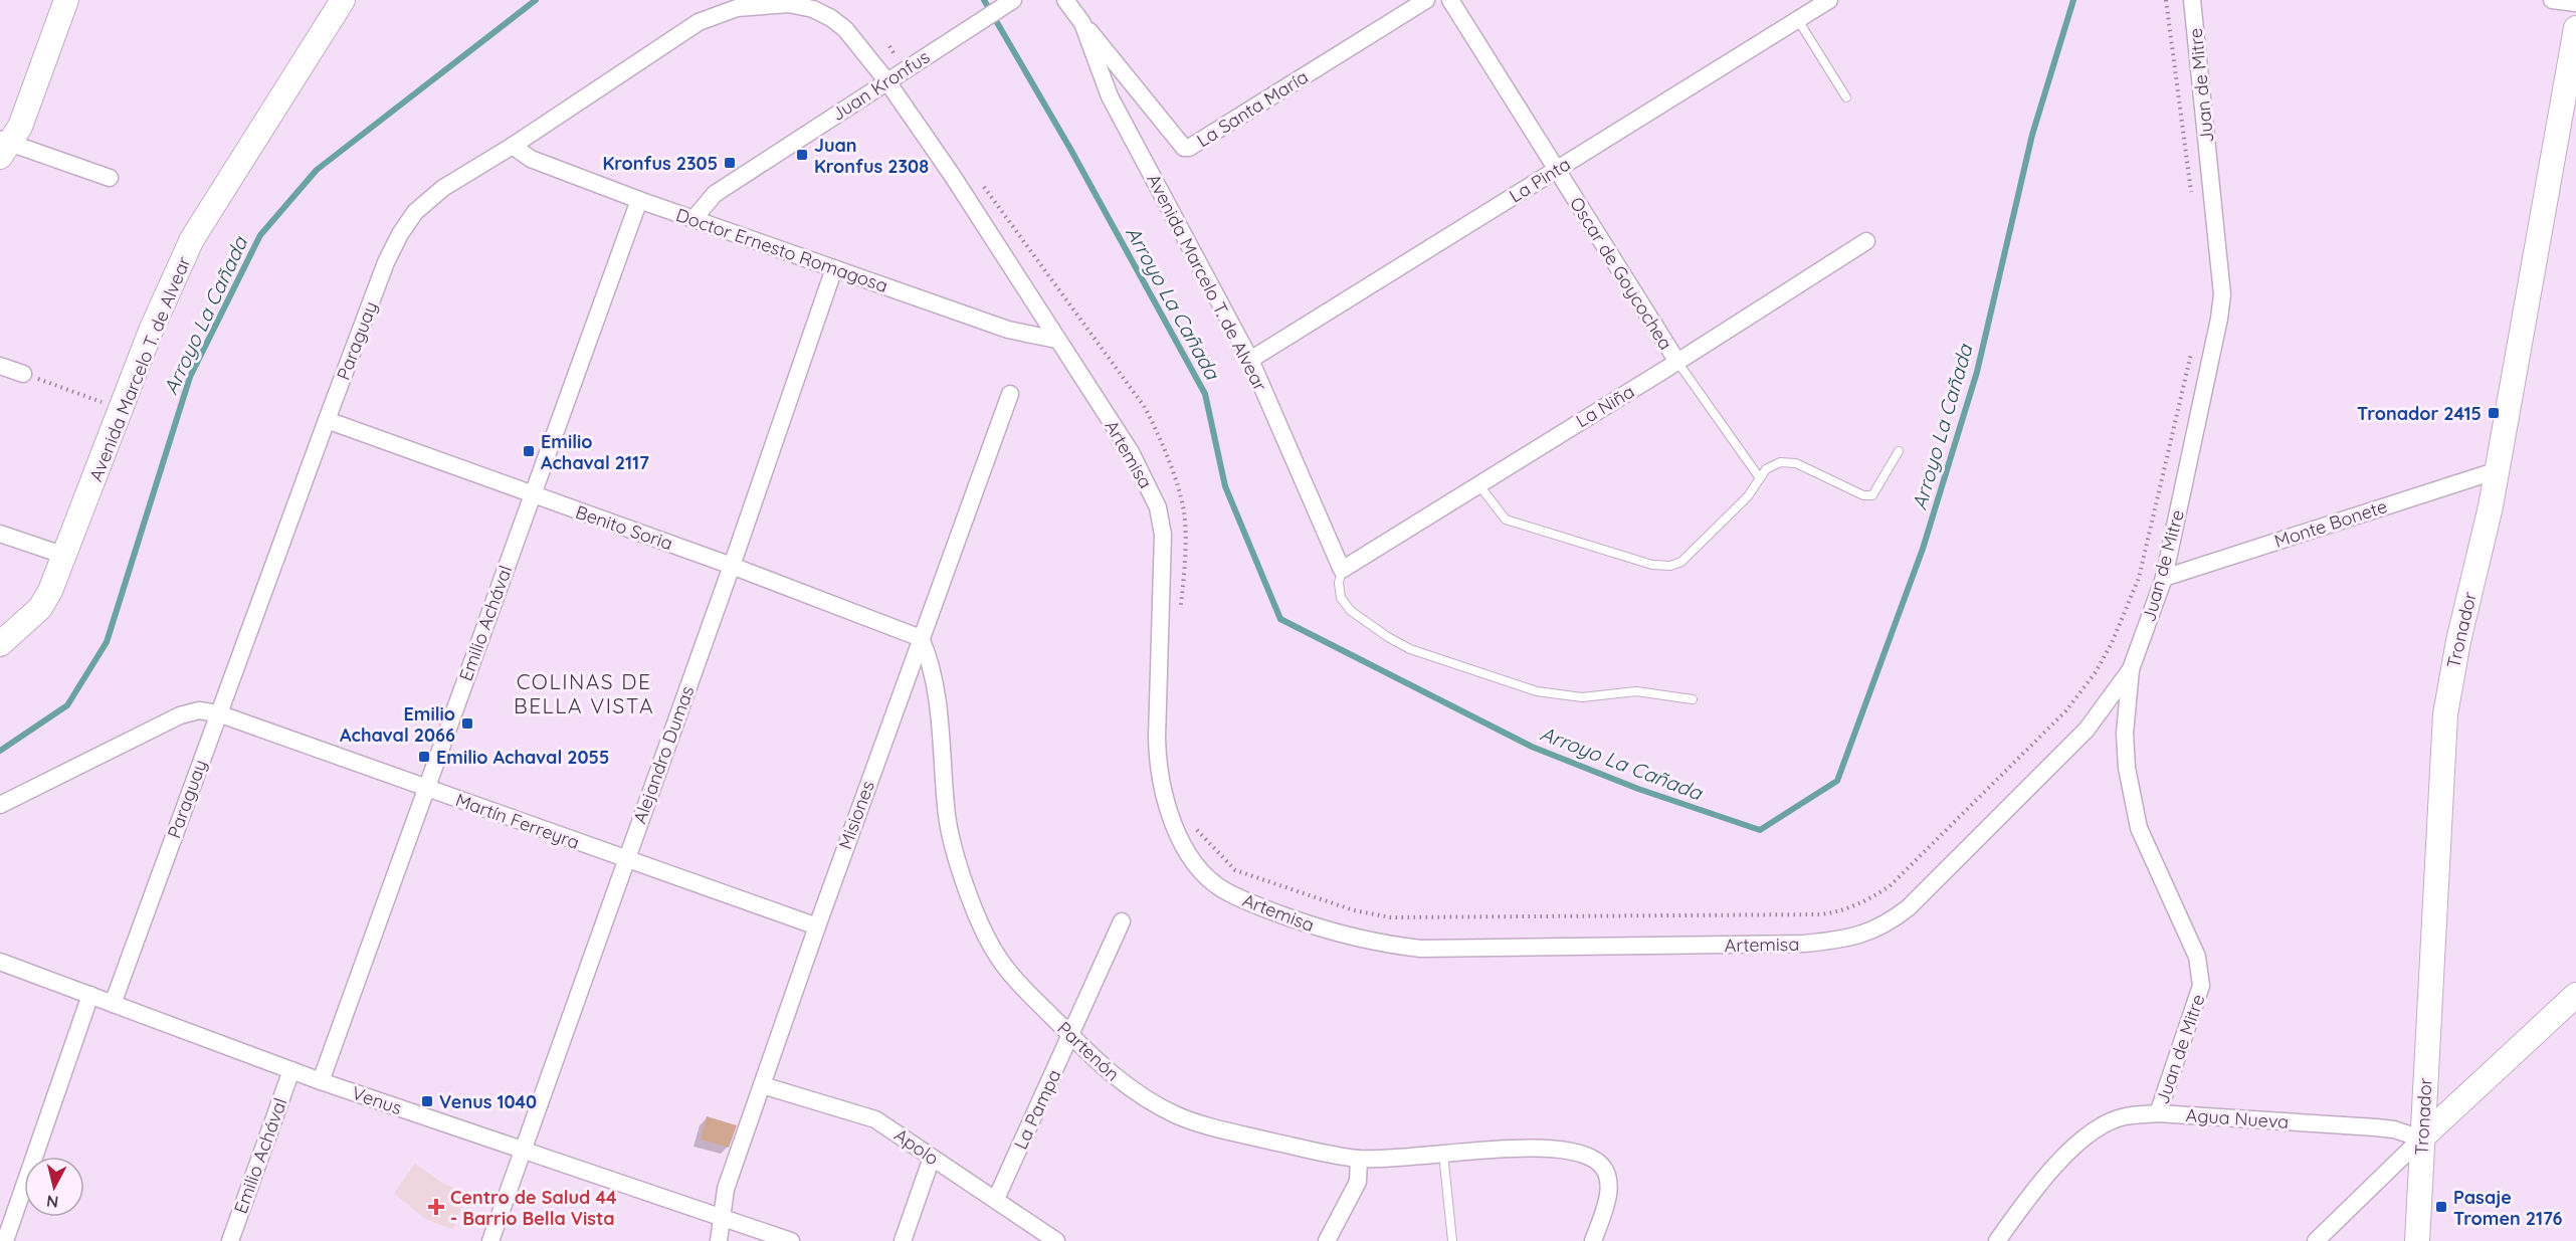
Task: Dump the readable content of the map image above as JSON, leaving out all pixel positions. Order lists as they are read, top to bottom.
{
  "streets": {
    "main road": ["Avenida Marcelo T. de Alvear", "Tronador"],
    "street": [
      "Juan Kronfus",
      "Juan de Mitre",
      "La Santa María",
      "La Pinta",
      "Doctor Ernesto Romagosa",
      "Oscar de Goycochea",
      "Paraguay",
      "La Niña",
      "Artemisa",
      "Monte Bonete",
      "Benito Soria",
      "Emilio Achával",
      "Alejandro Dumas",
      "Misiones",
      "Martín Ferreyra",
      "Partenón",
      "Venus",
      "La Pampa",
      "Agua Nueva",
      "Apolo"
    ]
  },
  "crossings": [
    ["Juan Kronfus", "Doctor Ernesto Romagosa"],
    ["Juan Kronfus", "Paraguay"],
    ["Juan Kronfus", "Artemisa"],
    ["Juan de Mitre", "Artemisa"],
    ["Juan de Mitre", "Monte Bonete"],
    ["Juan de Mitre", "Agua Nueva"],
    ["La Santa María", "Avenida Marcelo T. de Alvear"],
    ["La Pinta", "Oscar de Goycochea"],
    ["La Pinta", "Avenida Marcelo T. de Alvear"],
    ["Doctor Ernesto Romagosa", "Paraguay"],
    ["Doctor Ernesto Romagosa", "Artemisa"],
    ["Doctor Ernesto Romagosa", "Emilio Achával"],
    ["Doctor Ernesto Romagosa", "Alejandro Dumas"],
    ["Oscar de Goycochea", "La Niña"],
    ["Avenida Marcelo T. de Alvear", "La Niña"],
    ["Paraguay", "Artemisa"],
    ["Paraguay", "Benito Soria"],
    ["Paraguay", "Martín Ferreyra"],
    ["Paraguay", "Venus"],
    ["Monte Bonete", "Tronador"],
    ["Benito Soria", "Emilio Achával"],
    ["Benito Soria", "Alejandro Dumas"],
    ["Benito Soria", "Misiones"],
    ["Benito Soria", "Partenón"],
    ["Emilio Achával", "Martín Ferreyra"],
    ["Emilio Achával", "Venus"],
    ["Tronador", "Agua Nueva"],
    ["Alejandro Dumas", "Martín Ferreyra"],
    ["Alejandro Dumas", "Venus"],
    ["Misiones", "Martín Ferreyra"],
    ["Misiones", "Partenón"],
    ["Misiones", "Venus"],
    ["Misiones", "Apolo"],
    ["Partenón", "La Pampa"],
    ["La Pampa", "Apolo"]
  ],
  "districts": ["COLINAS DE BELLA VISTA"],
  "water": ["Arroyo La Cañada"],
  "places": {
    "transit": [
      "Juan Kronfus 2308",
      "Kronfus 2305",
      "Tronador 2415",
      "Emilio Achaval 2117",
      "Emilio Achaval 2066",
      "Emilio Achaval 2055",
      "Venus 1040",
      "Pasaje Tromen 2176"
    ],
    "health": ["Centro de Salud 44 - Barrio Bella Vista"]
  },
  "north": "bottom"
}
